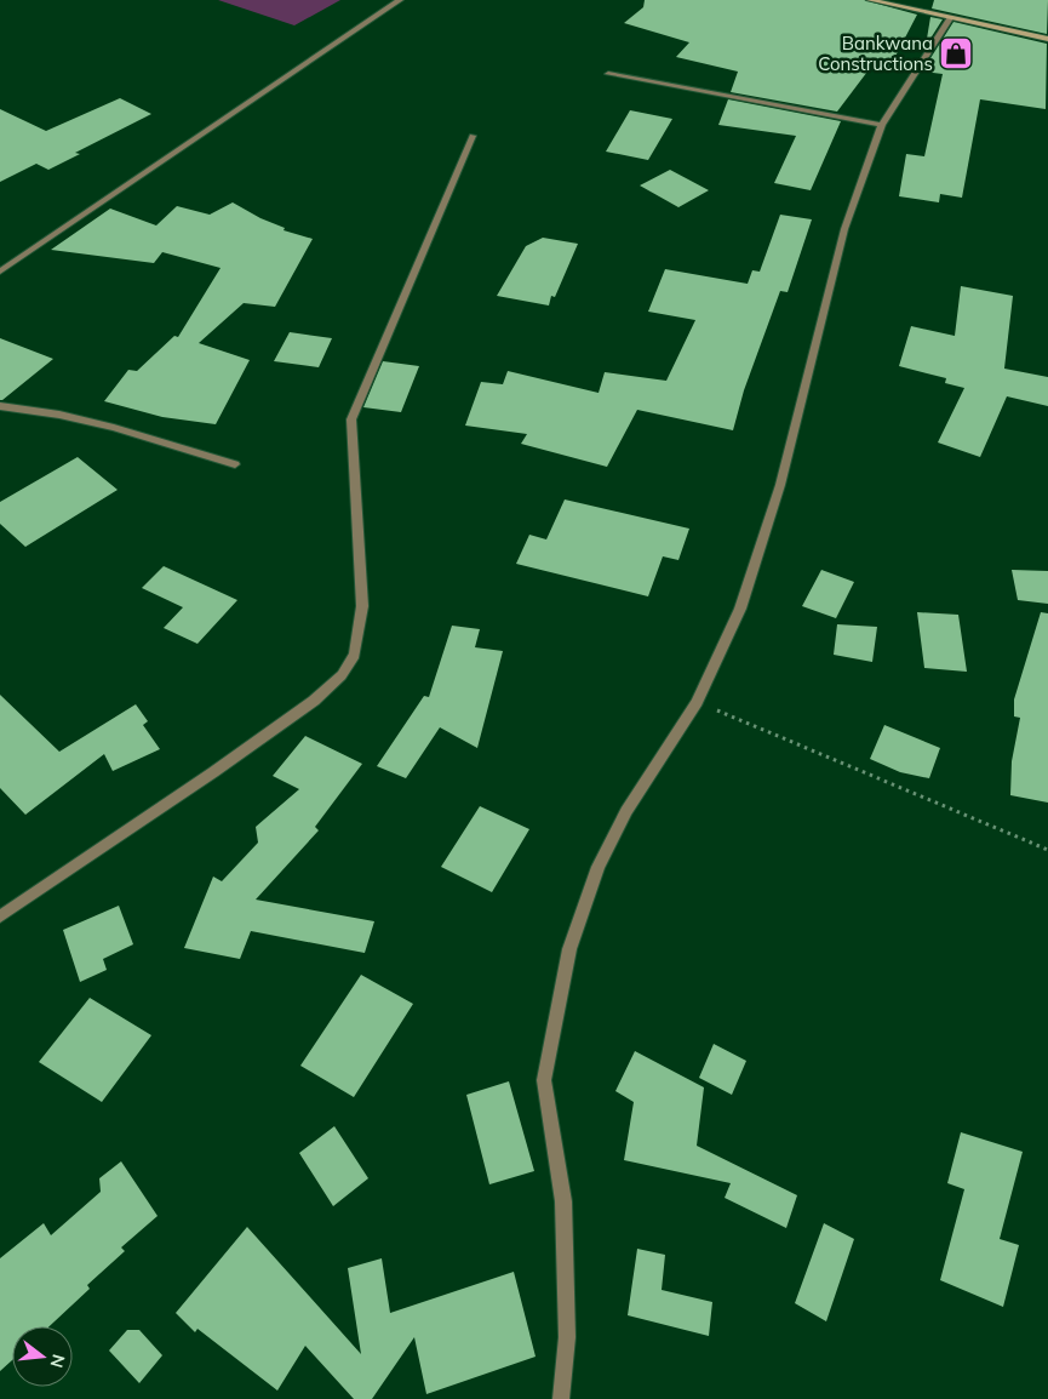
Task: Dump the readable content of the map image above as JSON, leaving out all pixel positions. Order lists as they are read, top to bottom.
{
  "places": {
    "shop": ["Bankwana Constructions"]
  },
  "north": "right"
}
